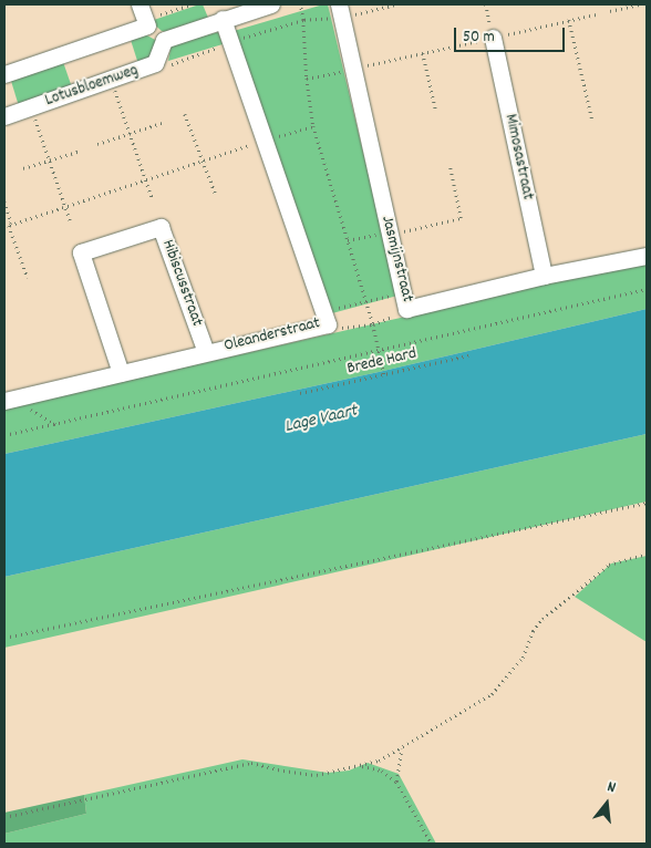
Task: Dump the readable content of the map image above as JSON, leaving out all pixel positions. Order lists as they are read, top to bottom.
{
  "streets": {
    "street": [
      "Lotusbloemweg",
      "Mimosastraat",
      "Jasmijnstraat",
      "Hibiscusstraat",
      "Oleanderstraat"
    ],
    "path": ["Brede Hard"]
  },
  "crossings": [
    ["Mimosastraat", "Jasmijnstraat"],
    ["Hibiscusstraat", "Oleanderstraat"]
  ],
  "water": ["Lage Vaart"],
  "scale_bar": "50 m",
  "north": "top"
}
